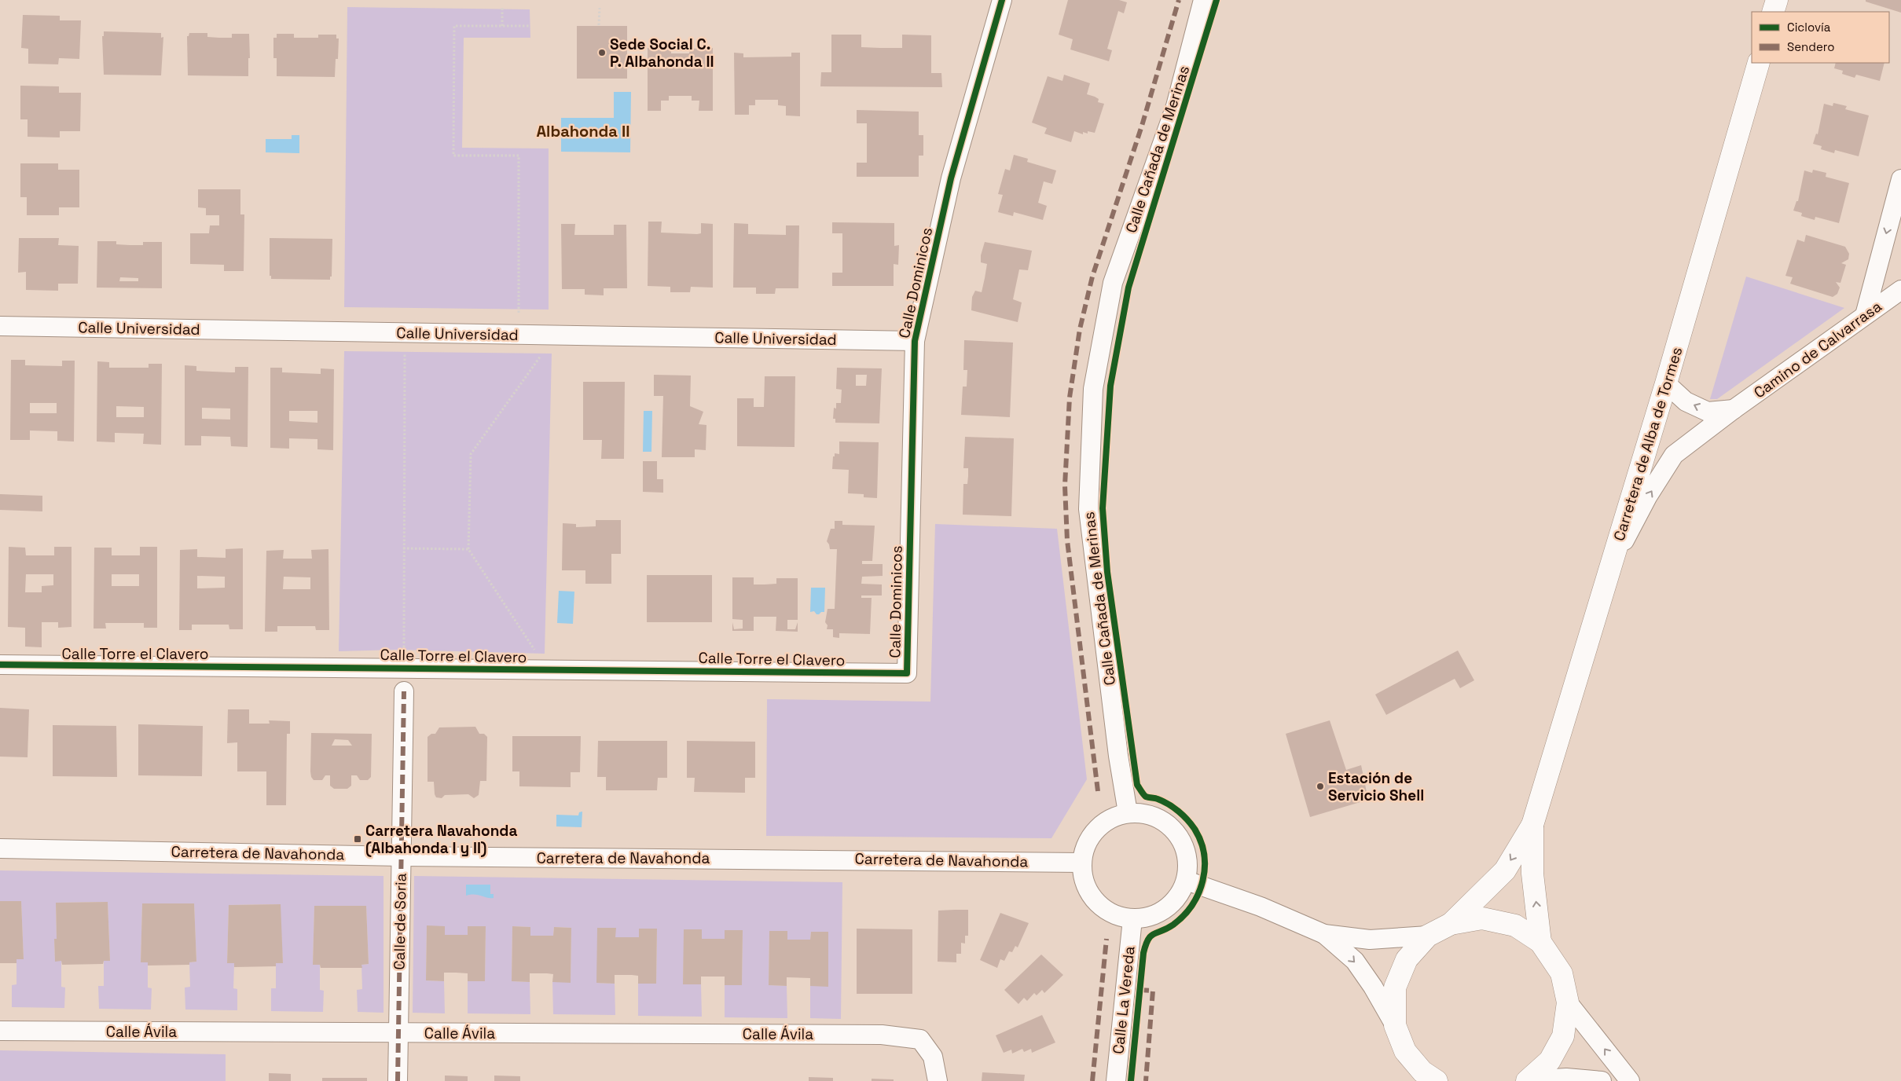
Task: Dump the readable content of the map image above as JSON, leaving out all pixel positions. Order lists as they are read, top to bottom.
{
  "streets": {
    "main road": ["Carretera de Alba de Tormes"],
    "street": [
      "Calle Cañada de Merinas",
      "Calle Dominicos",
      "Calle Universidad",
      "Camino de Calvarrasa",
      "Calle Torre el Clavero",
      "Carretera de Navahonda",
      "Calle de Soria",
      "Calle La Vereda",
      "Calle Ávila"
    ]
  },
  "crossings": [
    ["Calle Cañada de Merinas", "Carretera de Navahonda"],
    ["Calle Cañada de Merinas", "Calle La Vereda"],
    ["Calle Dominicos", "Calle Universidad"],
    ["Calle Dominicos", "Calle Torre el Clavero"],
    ["Camino de Calvarrasa", "Carretera de Alba de Tormes"],
    ["Carretera de Navahonda", "Calle de Soria"],
    ["Carretera de Navahonda", "Calle La Vereda"],
    ["Calle de Soria", "Calle Ávila"]
  ],
  "one_way": ["Camino de Calvarrasa"],
  "districts": ["Albahonda II"],
  "places": {
    "other": ["Sede Social C. P. Albahonda II", "Estación de Servicio Shell"],
    "transit": ["Carretera Navahonda (Albahonda I y II)"]
  },
  "legend": ["Ciclovía", "Sendero"]
}
